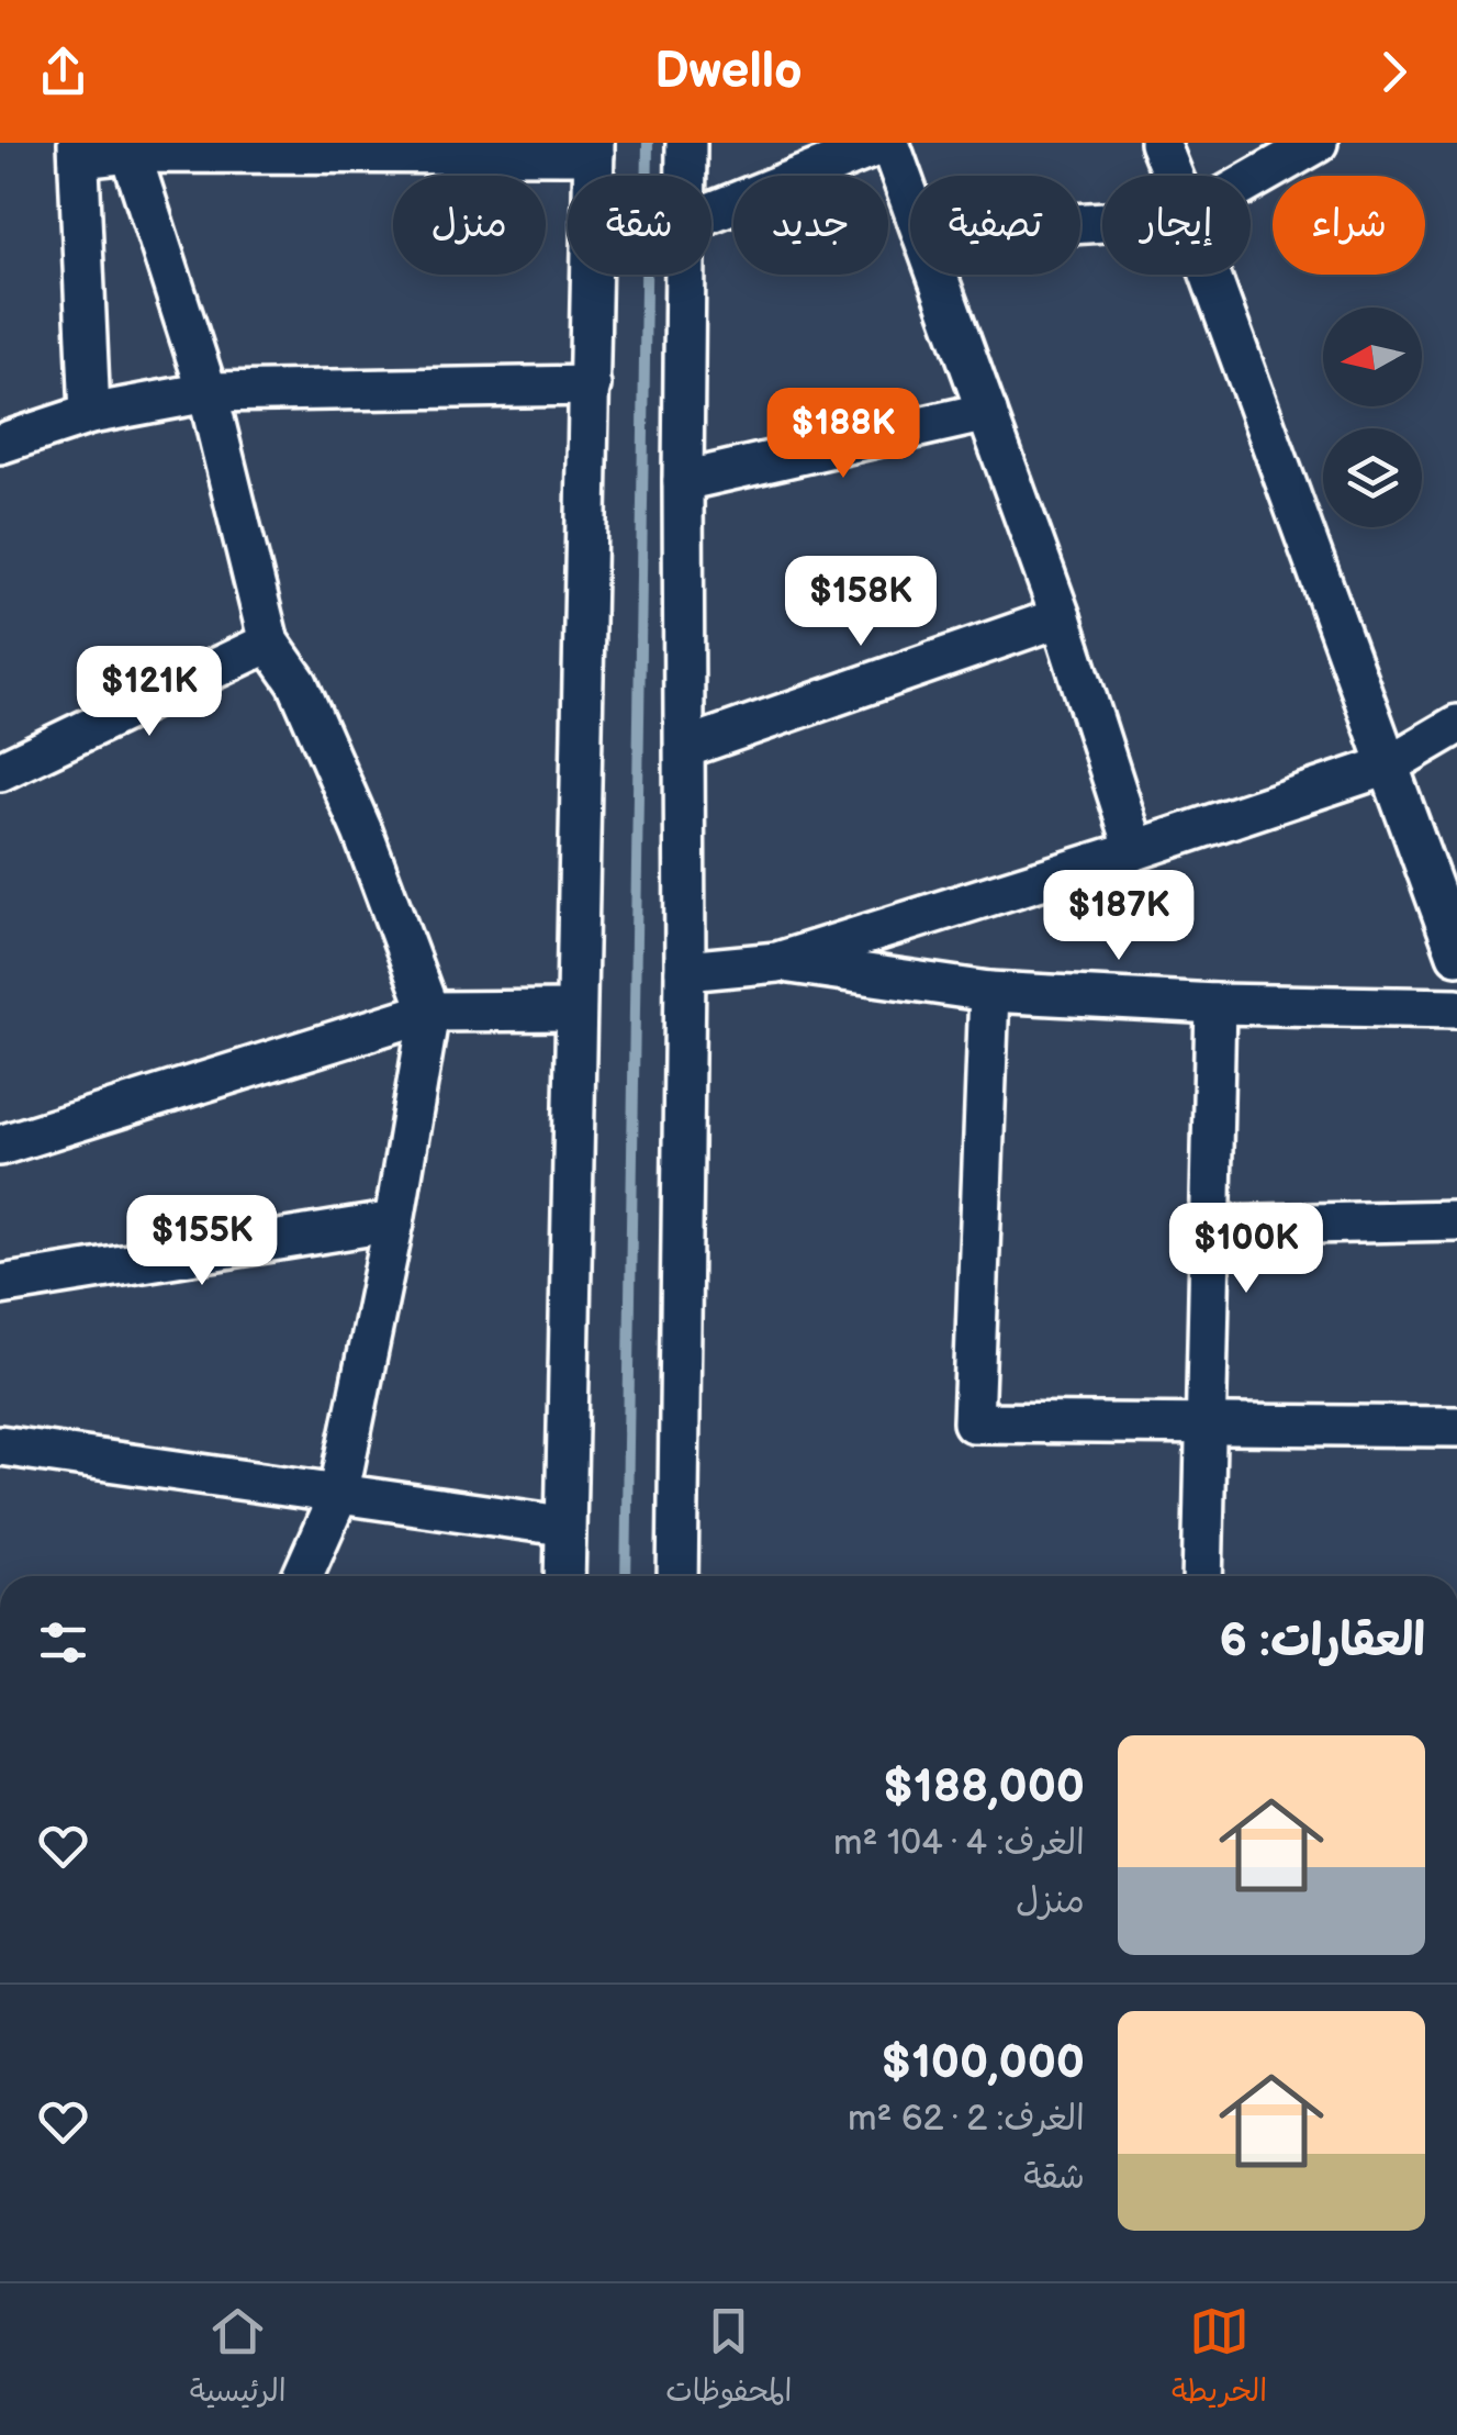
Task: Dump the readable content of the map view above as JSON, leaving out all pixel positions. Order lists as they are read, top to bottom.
{
  "north": "left",
  "page": {
    "header": "Dwello",
    "chip": [
      "شراء",
      "إيجار",
      "تصفية",
      "جديد",
      "شقة",
      "منزل"
    ],
    "price": [
      "$188K",
      "$158K",
      "$121K",
      "$187K",
      "$155K",
      "$100K"
    ],
    "heading": "العقارات: 6",
    "list": [
      {
        "name": "$188,000",
        "note": "الغرف: 4 · 104 m² · منزل"
      },
      {
        "name": "$100,000",
        "note": "الغرف: 2 · 62 m² · شقة"
      }
    ],
    "tabs": ["الخريطة", "المحفوظات", "الرئيسية"]
  }
}
